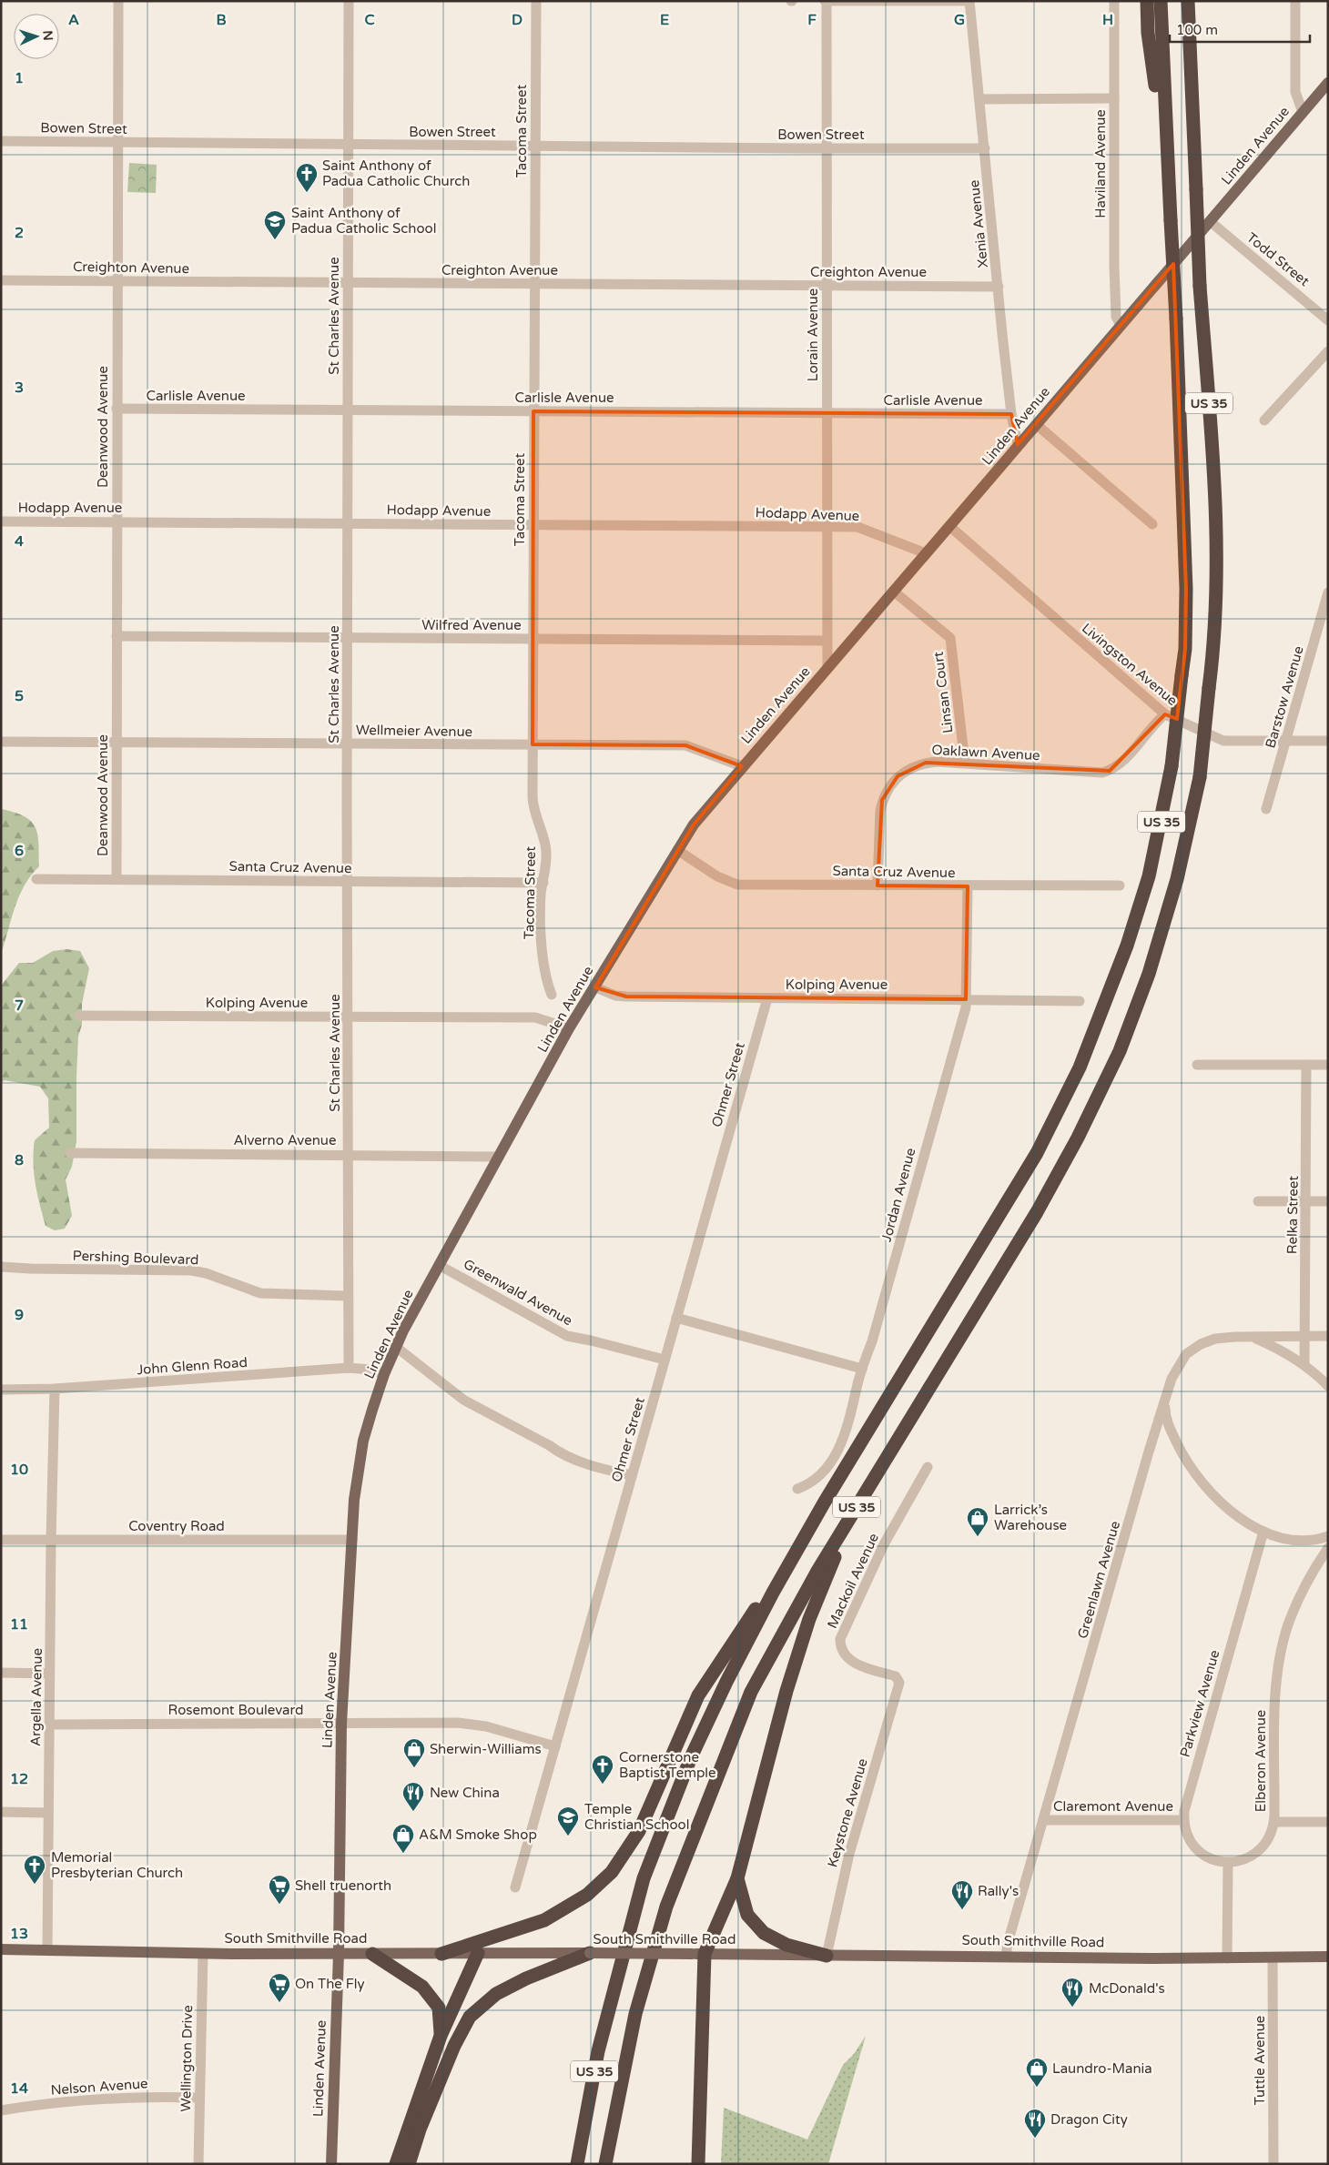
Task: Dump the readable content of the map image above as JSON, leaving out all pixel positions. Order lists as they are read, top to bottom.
{
  "streets": {
    "highway": ["US 35"],
    "main road": ["Linden Avenue", "South Smithville Road"],
    "street": [
      "Bowen Street",
      "Tacoma Street",
      "Haviland Avenue",
      "Xenia Avenue",
      "Todd Street",
      "Creighton Avenue",
      "St Charles Avenue",
      "Lorain Avenue",
      "Carlisle Avenue",
      "Deanwood Avenue",
      "Hodapp Avenue",
      "Wilfred Avenue",
      "Livingston Avenue",
      "Linsan Court",
      "Barstow Avenue",
      "Wellmeier Avenue",
      "Oaklawn Avenue",
      "Santa Cruz Avenue",
      "Kolping Avenue",
      "Ohmer Street",
      "Alverno Avenue",
      "Jordan Avenue",
      "Relka Street",
      "Pershing Boulevard",
      "Greenwald Avenue",
      "John Glenn Road",
      "Coventry Road",
      "Greenlawn Avenue",
      "Mackoil Avenue",
      "Argella Avenue",
      "Parkview Avenue",
      "Rosemont Boulevard",
      "Elberon Avenue",
      "Claremont Avenue",
      "Keystone Avenue",
      "Wellington Drive",
      "Tuttle Avenue",
      "Nelson Avenue"
    ]
  },
  "crossings": [
    ["Bowen Street", "Tacoma Street"],
    ["Bowen Street", "Xenia Avenue"],
    ["Bowen Street", "St Charles Avenue"],
    ["Bowen Street", "Lorain Avenue"],
    ["Bowen Street", "Deanwood Avenue"],
    ["Tacoma Street", "Creighton Avenue"],
    ["Tacoma Street", "Carlisle Avenue"],
    ["Tacoma Street", "Hodapp Avenue"],
    ["Tacoma Street", "Wilfred Avenue"],
    ["Tacoma Street", "Wellmeier Avenue"],
    ["Tacoma Street", "Santa Cruz Avenue"],
    ["Linden Avenue", "Haviland Avenue"],
    ["Linden Avenue", "Xenia Avenue"],
    ["Linden Avenue", "Todd Street"],
    ["Linden Avenue", "Lorain Avenue"],
    ["Linden Avenue", "Hodapp Avenue"],
    ["Linden Avenue", "Livingston Avenue"],
    ["Linden Avenue", "Linsan Court"],
    ["Linden Avenue", "Wellmeier Avenue"],
    ["Linden Avenue", "Santa Cruz Avenue"],
    ["Linden Avenue", "Kolping Avenue"],
    ["Linden Avenue", "Alverno Avenue"],
    ["Linden Avenue", "Greenwald Avenue"],
    ["Linden Avenue", "John Glenn Road"],
    ["Linden Avenue", "Coventry Road"],
    ["Linden Avenue", "Rosemont Boulevard"],
    ["Linden Avenue", "South Smithville Road"],
    ["Xenia Avenue", "Creighton Avenue"],
    ["Xenia Avenue", "Carlisle Avenue"],
    ["Creighton Avenue", "St Charles Avenue"],
    ["Creighton Avenue", "Lorain Avenue"],
    ["Creighton Avenue", "Deanwood Avenue"],
    ["St Charles Avenue", "Carlisle Avenue"],
    ["St Charles Avenue", "Hodapp Avenue"],
    ["St Charles Avenue", "Wilfred Avenue"],
    ["St Charles Avenue", "Wellmeier Avenue"],
    ["St Charles Avenue", "Santa Cruz Avenue"],
    ["St Charles Avenue", "Kolping Avenue"],
    ["St Charles Avenue", "Alverno Avenue"],
    ["St Charles Avenue", "Pershing Boulevard"],
    ["St Charles Avenue", "John Glenn Road"],
    ["Lorain Avenue", "Carlisle Avenue"],
    ["Lorain Avenue", "Hodapp Avenue"],
    ["Lorain Avenue", "Wilfred Avenue"],
    ["Carlisle Avenue", "Deanwood Avenue"],
    ["Deanwood Avenue", "Hodapp Avenue"],
    ["Deanwood Avenue", "Wilfred Avenue"],
    ["Deanwood Avenue", "Wellmeier Avenue"],
    ["Deanwood Avenue", "Santa Cruz Avenue"],
    ["Livingston Avenue", "Barstow Avenue"],
    ["Livingston Avenue", "Oaklawn Avenue"],
    ["Linsan Court", "Oaklawn Avenue"],
    ["Oaklawn Avenue", "Santa Cruz Avenue"],
    ["Santa Cruz Avenue", "Jordan Avenue"],
    ["Kolping Avenue", "Ohmer Street"],
    ["Kolping Avenue", "Jordan Avenue"],
    ["Ohmer Street", "Greenwald Avenue"],
    ["Ohmer Street", "Rosemont Boulevard"],
    ["Relka Street", "Greenlawn Avenue"],
    ["John Glenn Road", "Argella Avenue"],
    ["Coventry Road", "Argella Avenue"],
    ["Greenlawn Avenue", "Claremont Avenue"],
    ["Greenlawn Avenue", "South Smithville Road"],
    ["Mackoil Avenue", "Keystone Avenue"],
    ["Argella Avenue", "Rosemont Boulevard"],
    ["Argella Avenue", "South Smithville Road"],
    ["Parkview Avenue", "Claremont Avenue"],
    ["Keystone Avenue", "South Smithville Road"],
    ["South Smithville Road", "Wellington Drive"],
    ["South Smithville Road", "Tuttle Avenue"],
    ["Wellington Drive", "Nelson Avenue"]
  ],
  "places": {
    "church": ["Saint Anthony of Padua Catholic Church", "Cornerstone Baptist Temple", "Memorial Presbyterian Church"],
    "school or university": ["Saint Anthony of Padua Catholic School", "Temple Christian School"],
    "shop": [
      "Larrick’s Warehouse",
      "Sherwin-Williams",
      "A&M Smoke Shop",
      "Laundro-Mania"
    ],
    "restaurant": [
      "New China",
      "Rally's",
      "McDonald's",
      "Dragon City"
    ],
    "supermarket": ["Shell truenorth", "On The Fly"]
  },
  "scale_bar": "100 m",
  "north": "right",
  "grid": {
    "columns": [
      "A",
      "B",
      "C",
      "D",
      "E",
      "F",
      "G",
      "H"
    ],
    "rows": [
      "1",
      "2",
      "3",
      "4",
      "5",
      "6",
      "7",
      "8",
      "9",
      "10",
      "11",
      "12",
      "13",
      "14"
    ]
  }
}
